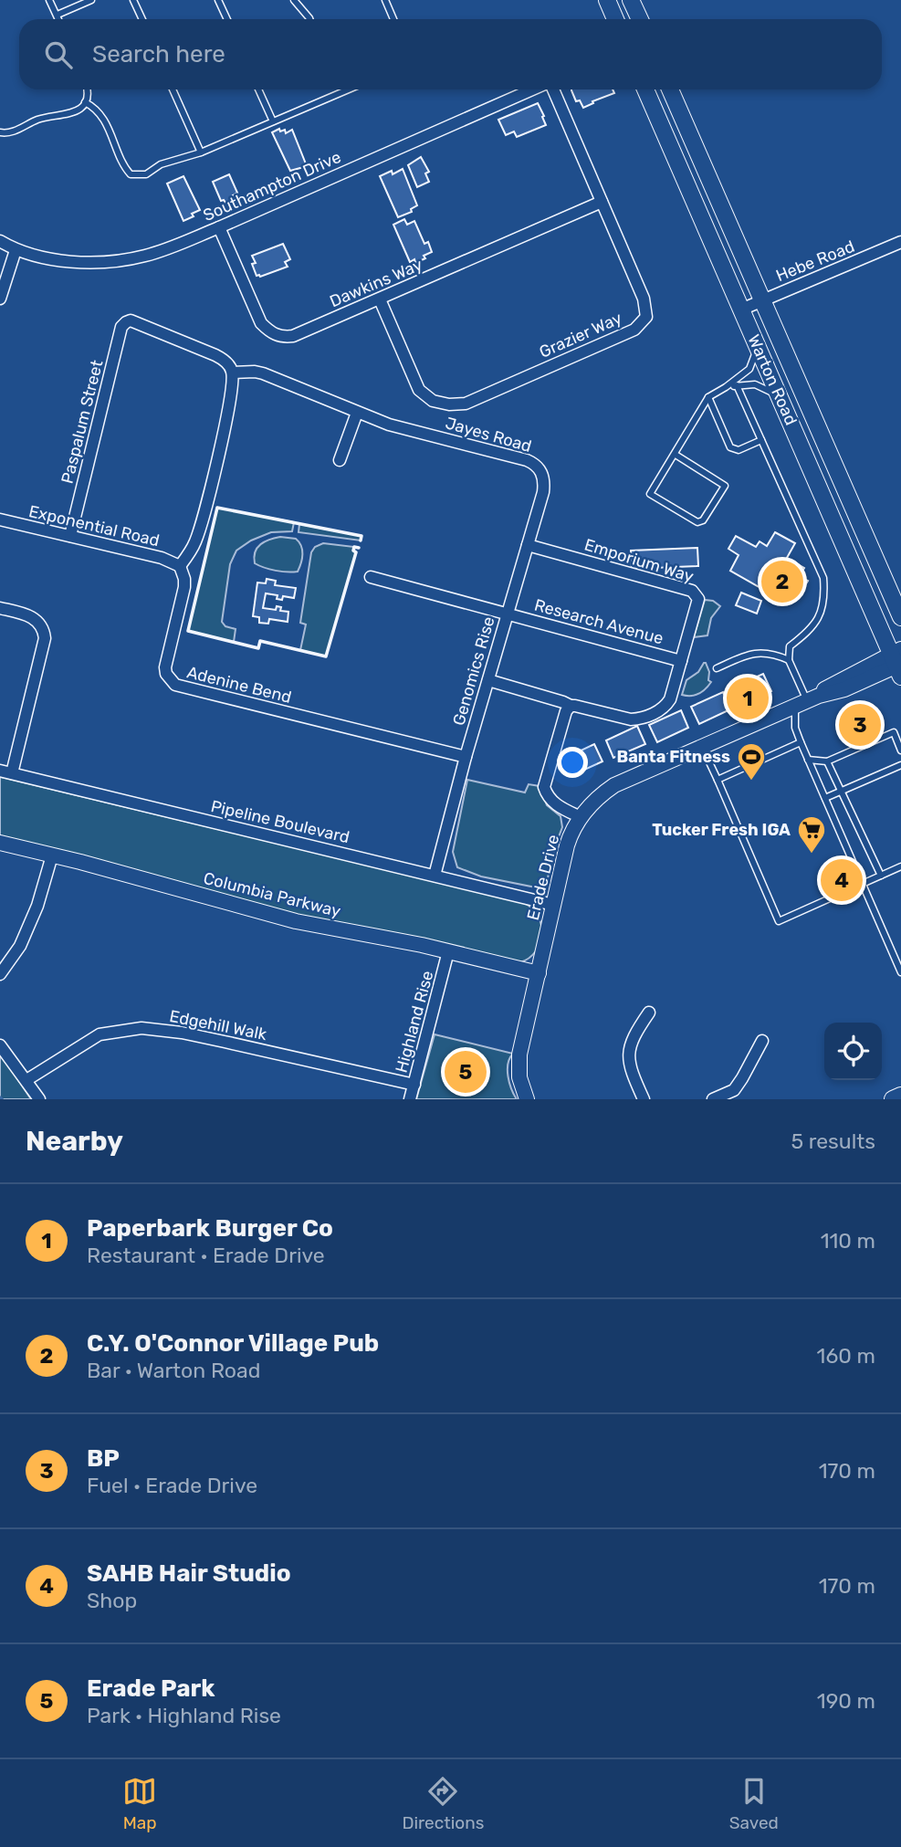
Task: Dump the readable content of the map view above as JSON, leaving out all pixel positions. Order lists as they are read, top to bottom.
{
  "streets": {
    "main road": ["Warton Road"],
    "street": [
      "Southampton Drive",
      "Hebe Road",
      "Dawkins Way",
      "Grazier Way",
      "Paspalum Street",
      "Jayes Road",
      "Exponential Road",
      "Emporium Way",
      "Research Avenue",
      "Genomics Rise",
      "Adenine Bend",
      "Pipeline Boulevard",
      "Erade Drive",
      "Columbia Parkway",
      "Highland Rise",
      "Edgehill Walk"
    ]
  },
  "crossings": [
    ["Southampton Drive", "Dawkins Way"],
    ["Hebe Road", "Warton Road"],
    ["Dawkins Way", "Grazier Way"],
    ["Warton Road", "Erade Drive"],
    ["Paspalum Street", "Jayes Road"],
    ["Paspalum Street", "Exponential Road"],
    ["Jayes Road", "Emporium Way"],
    ["Jayes Road", "Research Avenue"],
    ["Jayes Road", "Genomics Rise"],
    ["Exponential Road", "Adenine Bend"],
    ["Emporium Way", "Research Avenue"],
    ["Emporium Way", "Genomics Rise"],
    ["Research Avenue", "Genomics Rise"],
    ["Genomics Rise", "Adenine Bend"],
    ["Genomics Rise", "Pipeline Boulevard"],
    ["Pipeline Boulevard", "Erade Drive"],
    ["Erade Drive", "Columbia Parkway"],
    ["Columbia Parkway", "Highland Rise"],
    ["Highland Rise", "Edgehill Walk"]
  ],
  "places": {
    "sports": ["Banta Fitness"],
    "supermarket": ["Tucker Fresh IGA"]
  },
  "page": {
    "search": "Search here",
    "pins": [
      "2",
      "1",
      "3",
      "4",
      "5"
    ],
    "heading": ["Nearby", "5 results"],
    "list": [
      {
        "mark": "1",
        "name": "Paperbark Burger Co",
        "note": "Restaurant · Erade Drive",
        "value": "110 m"
      },
      {
        "mark": "2",
        "name": "C.Y. O'Connor Village Pub",
        "note": "Bar · Warton Road",
        "value": "160 m"
      },
      {
        "mark": "3",
        "name": "BP",
        "note": "Fuel · Erade Drive",
        "value": "170 m"
      },
      {
        "mark": "4",
        "name": "SAHB Hair Studio",
        "note": "Shop",
        "value": "170 m"
      },
      {
        "mark": "5",
        "name": "Erade Park",
        "note": "Park · Highland Rise",
        "value": "190 m"
      }
    ],
    "nav": ["Map", "Directions", "Saved"]
  }
}
